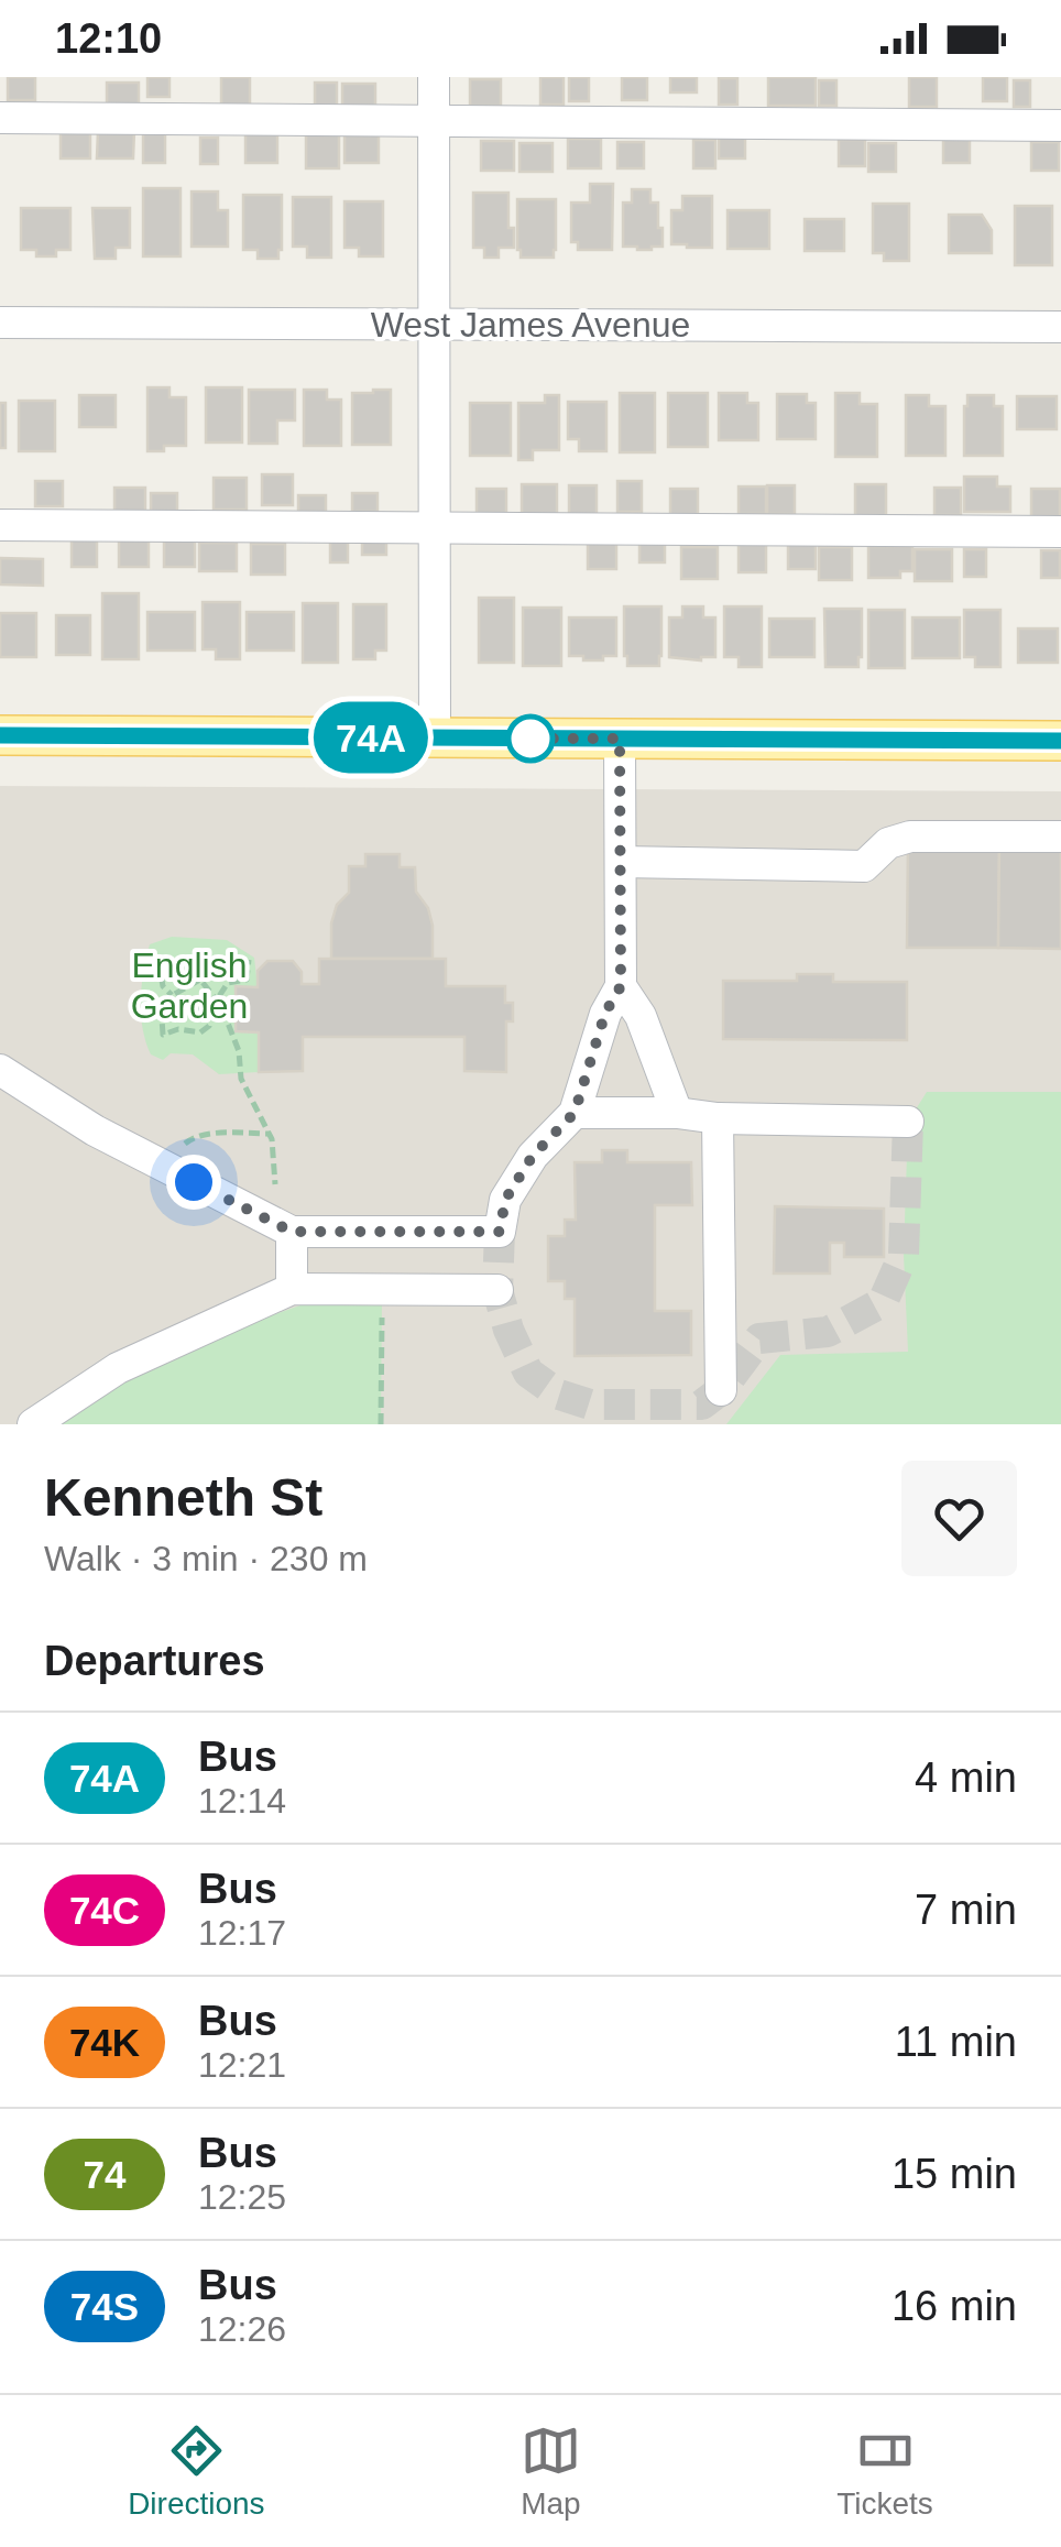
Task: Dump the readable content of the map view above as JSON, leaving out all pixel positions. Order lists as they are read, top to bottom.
{
  "streets": {
    "street": ["West James Avenue"]
  },
  "parks": ["English Garden"],
  "lines": ["bus line 74A"],
  "page": {
    "status": "12:10",
    "on_map": "74A",
    "heading": [
      ["Kenneth St", "Walk · 3 min · 230 m"],
      "Departures"
    ],
    "list": [
      {
        "mark": "74A",
        "name": "Bus",
        "note": "12:14",
        "value": "4 min"
      },
      {
        "mark": "74C",
        "name": "Bus",
        "note": "12:17",
        "value": "7 min"
      },
      {
        "mark": "74K",
        "name": "Bus",
        "note": "12:21",
        "value": "11 min"
      },
      {
        "mark": "74",
        "name": "Bus",
        "note": "12:25",
        "value": "15 min"
      },
      {
        "mark": "74S",
        "name": "Bus",
        "note": "12:26",
        "value": "16 min"
      }
    ],
    "tabs": ["Directions", "Map", "Tickets"]
  }
}
